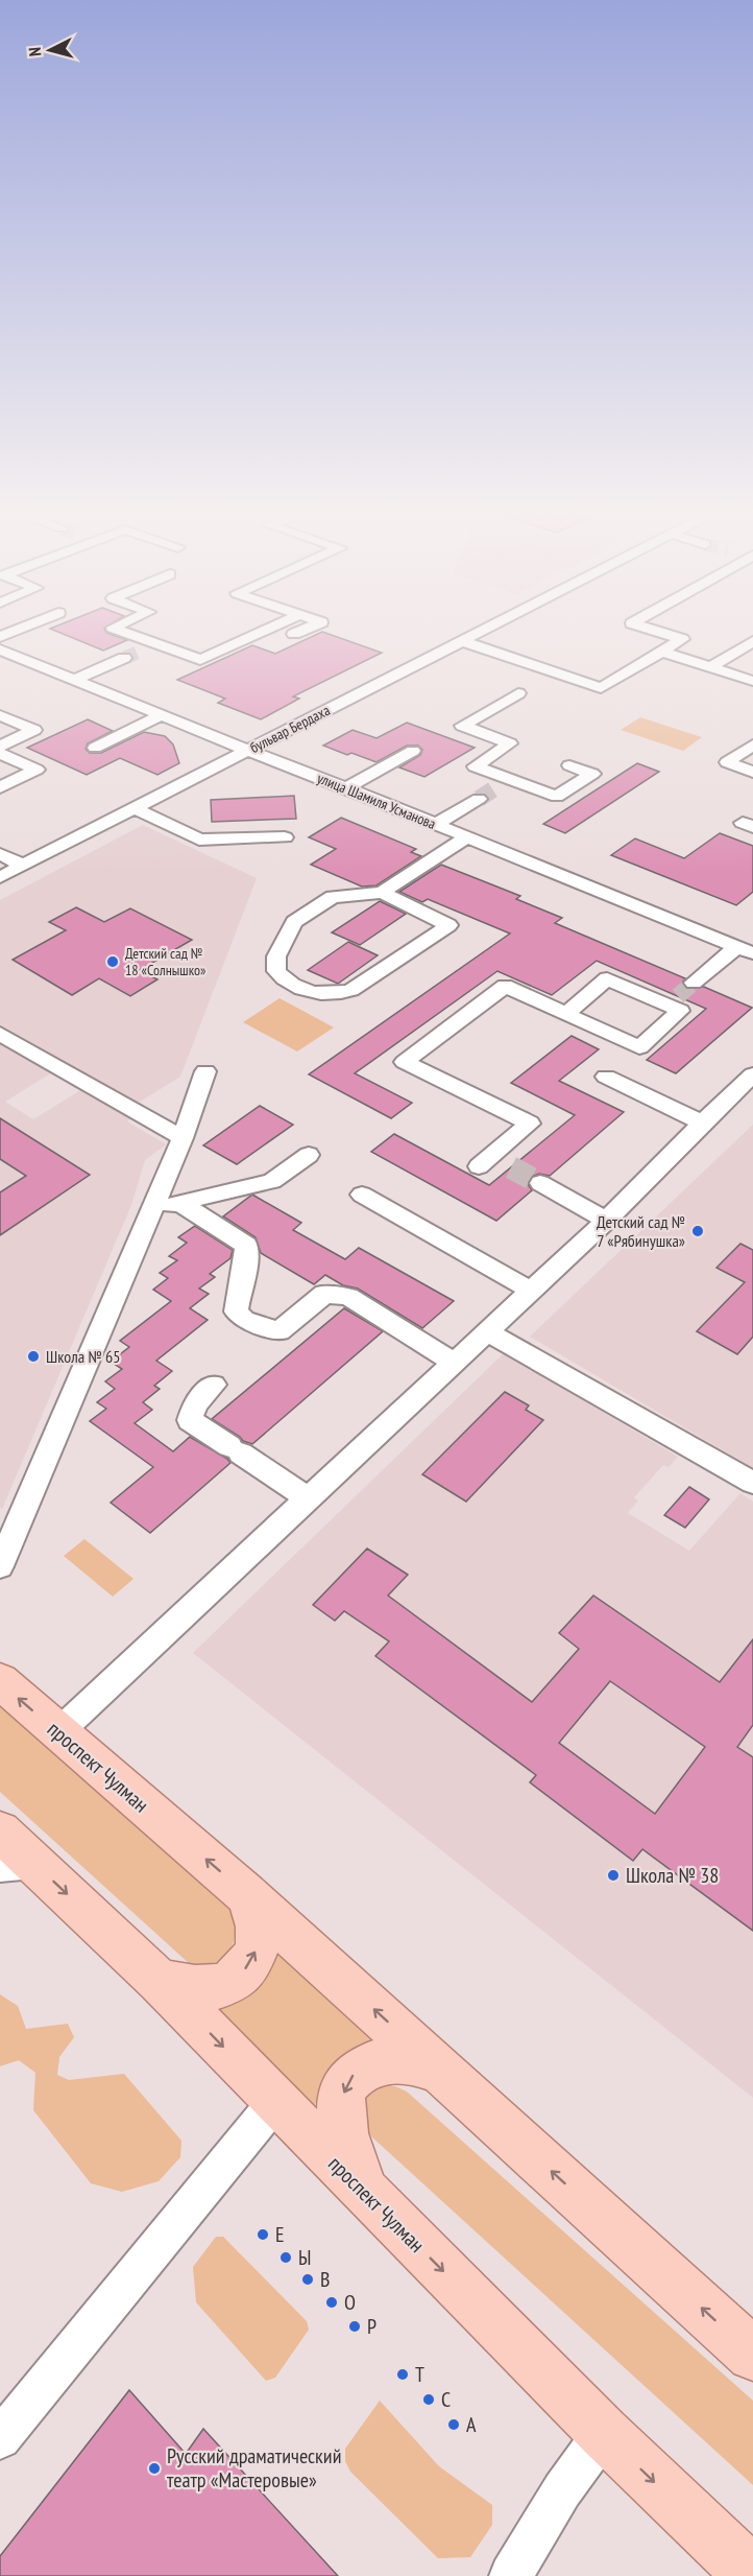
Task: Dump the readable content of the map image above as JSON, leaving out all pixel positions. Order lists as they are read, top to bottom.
{
  "streets": {
    "main road": ["проспект Чулман"],
    "street": ["бульвар Бердаха", "улица Шамиля Усманова"]
  },
  "crossings": [
    ["бульвар Бердаха", "улица Шамиля Усманова"]
  ],
  "places": [
    "Детский сад № 18 «Солнышко»",
    "Детский сад № 7 «Рябинушка»",
    "Школа № 65",
    "Школа № 38",
    "Е",
    "Ы",
    "В",
    "О",
    "Р",
    "Т",
    "С",
    "А",
    "Русский драматический театр «Мастеровые»"
  ],
  "north": "left"
}
